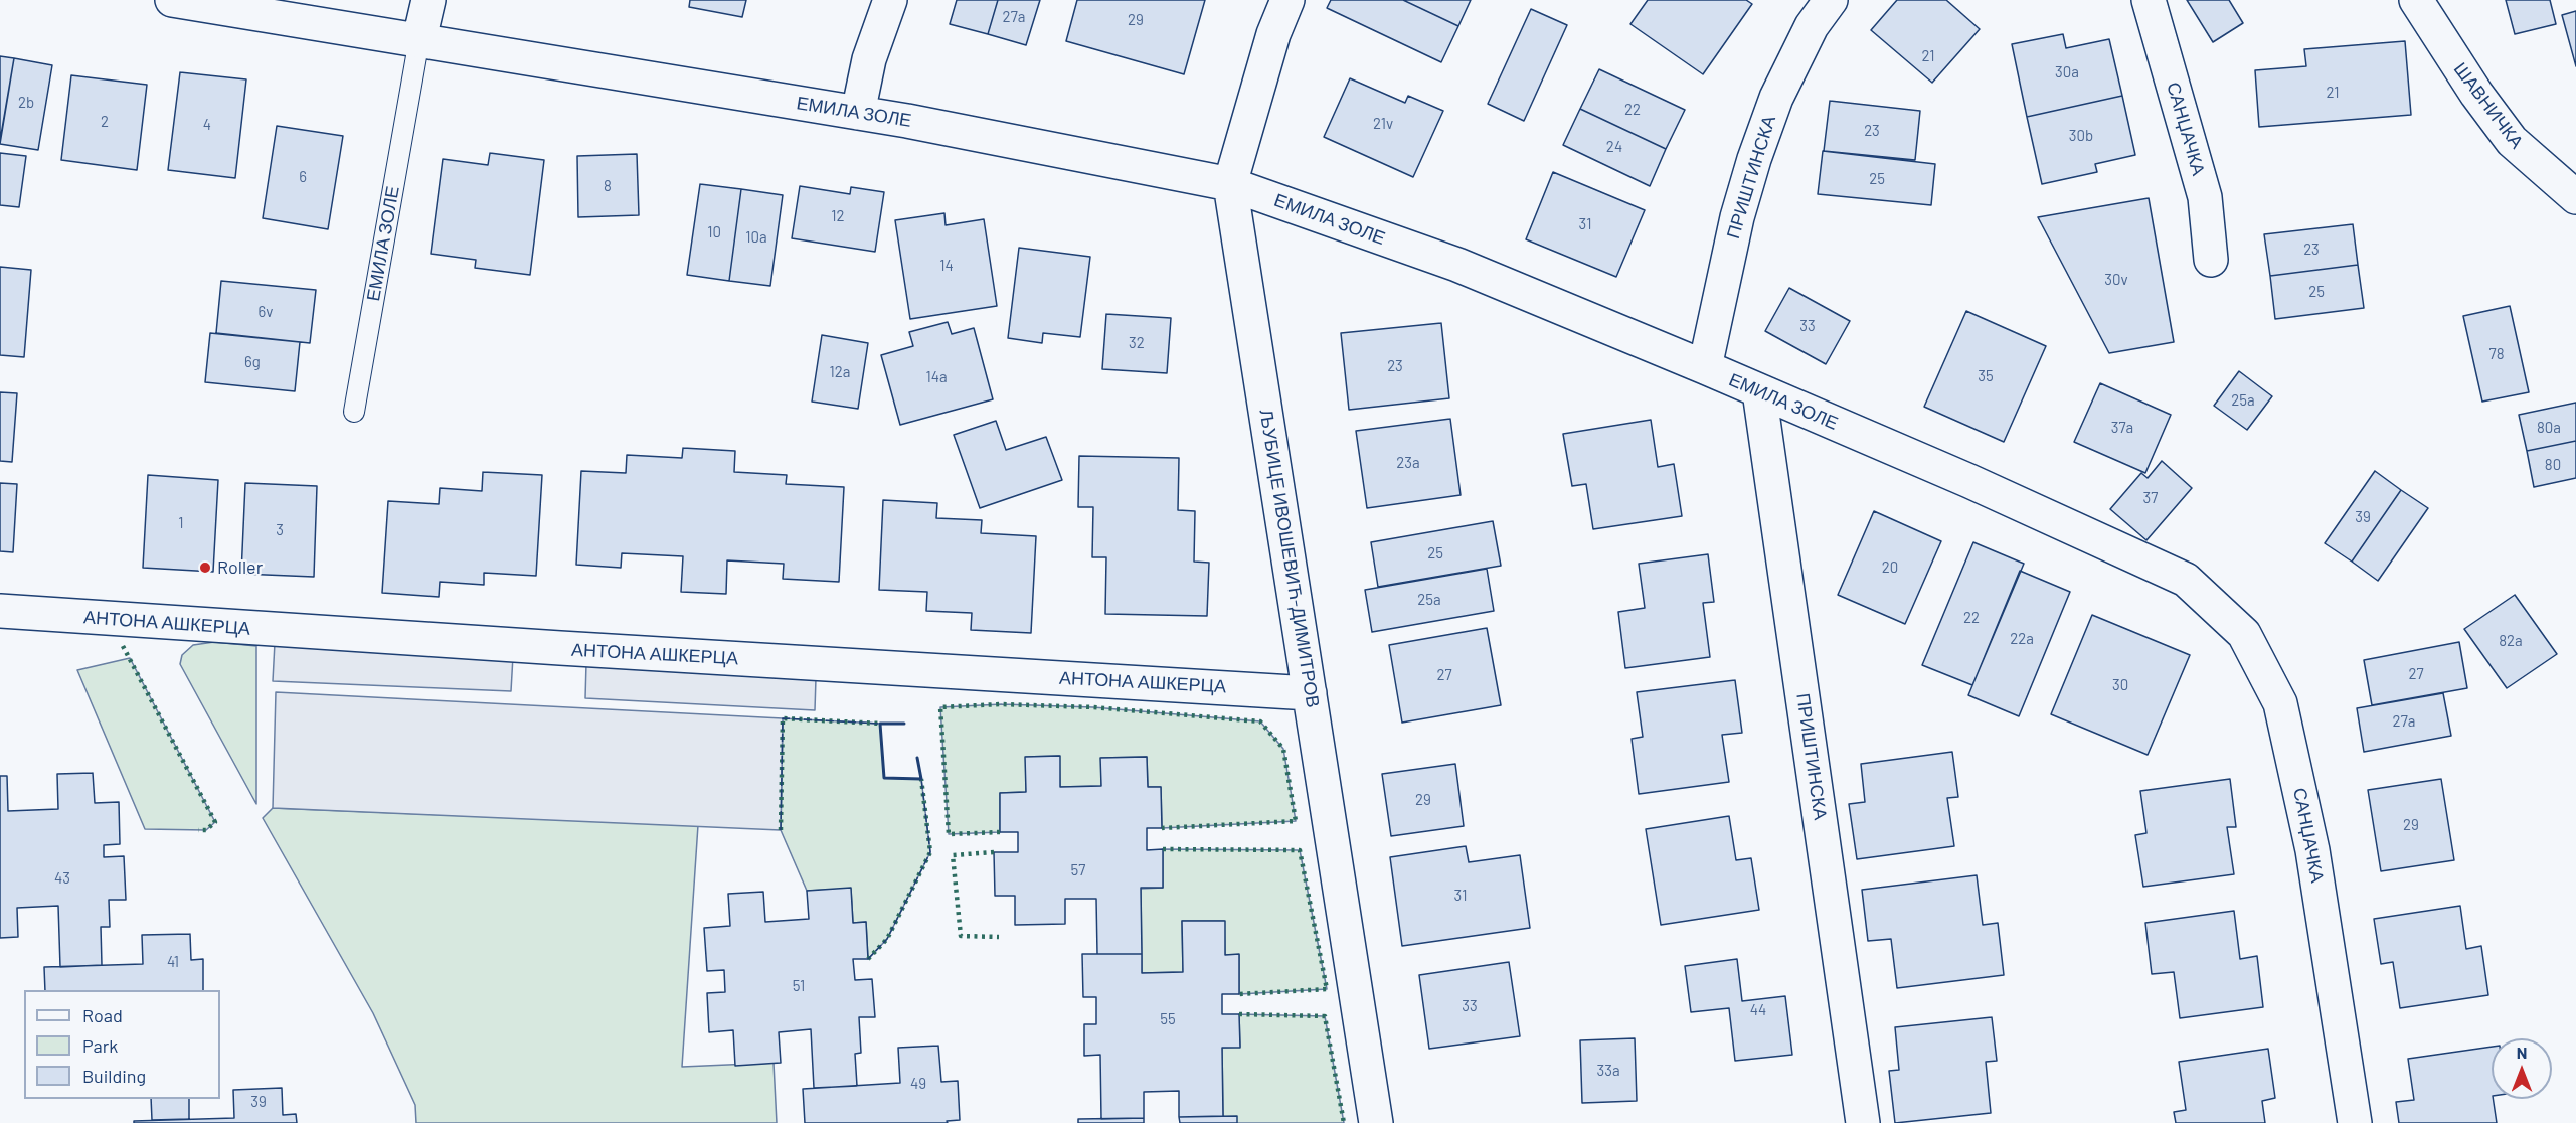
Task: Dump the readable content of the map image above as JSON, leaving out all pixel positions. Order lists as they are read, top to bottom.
{
  "streets": {
    "street": [
      "ШАВНИЧКА",
      "ЕМИЛА ЗОЛЕ",
      "САНЏАЧКА",
      "ПРИШТИНСКА",
      "ЉУБИЦЕ ИВОШЕВИЋ-ДИМИТРОВ",
      "АНТОНА АШКЕРЦА"
    ]
  },
  "crossings": [
    ["ЕМИЛА ЗОЛЕ", "САНЏАЧКА"],
    ["ЕМИЛА ЗОЛЕ", "ПРИШТИНСКА"],
    ["ЕМИЛА ЗОЛЕ", "ЉУБИЦЕ ИВОШЕВИЋ-ДИМИТРОВ"],
    ["ЉУБИЦЕ ИВОШЕВИЋ-ДИМИТРОВ", "АНТОНА АШКЕРЦА"]
  ],
  "places": ["Roller"],
  "house_numbers": [
    "27a",
    "29",
    "21",
    "30a",
    "21",
    "2b",
    "22",
    "2",
    "21v",
    "4",
    "23",
    "30b",
    "24",
    "6",
    "25",
    "8",
    "12",
    "31",
    "10",
    "10a",
    "23",
    "14",
    "30v",
    "25",
    "6v",
    "33",
    "32",
    "78",
    "6g",
    "23",
    "12a",
    "35",
    "14a",
    "25a",
    "37a",
    "80a",
    "23a",
    "80",
    "37",
    "39",
    "1",
    "3",
    "25",
    "20",
    "25a",
    "22",
    "22a",
    "82a",
    "27",
    "27",
    "30",
    "27a",
    "29",
    "29",
    "57",
    "43",
    "31",
    "41",
    "51",
    "33",
    "44",
    "55",
    "33a",
    "49",
    "39"
  ],
  "legend": ["Road", "Park", "Building"],
  "north": "top"
}
